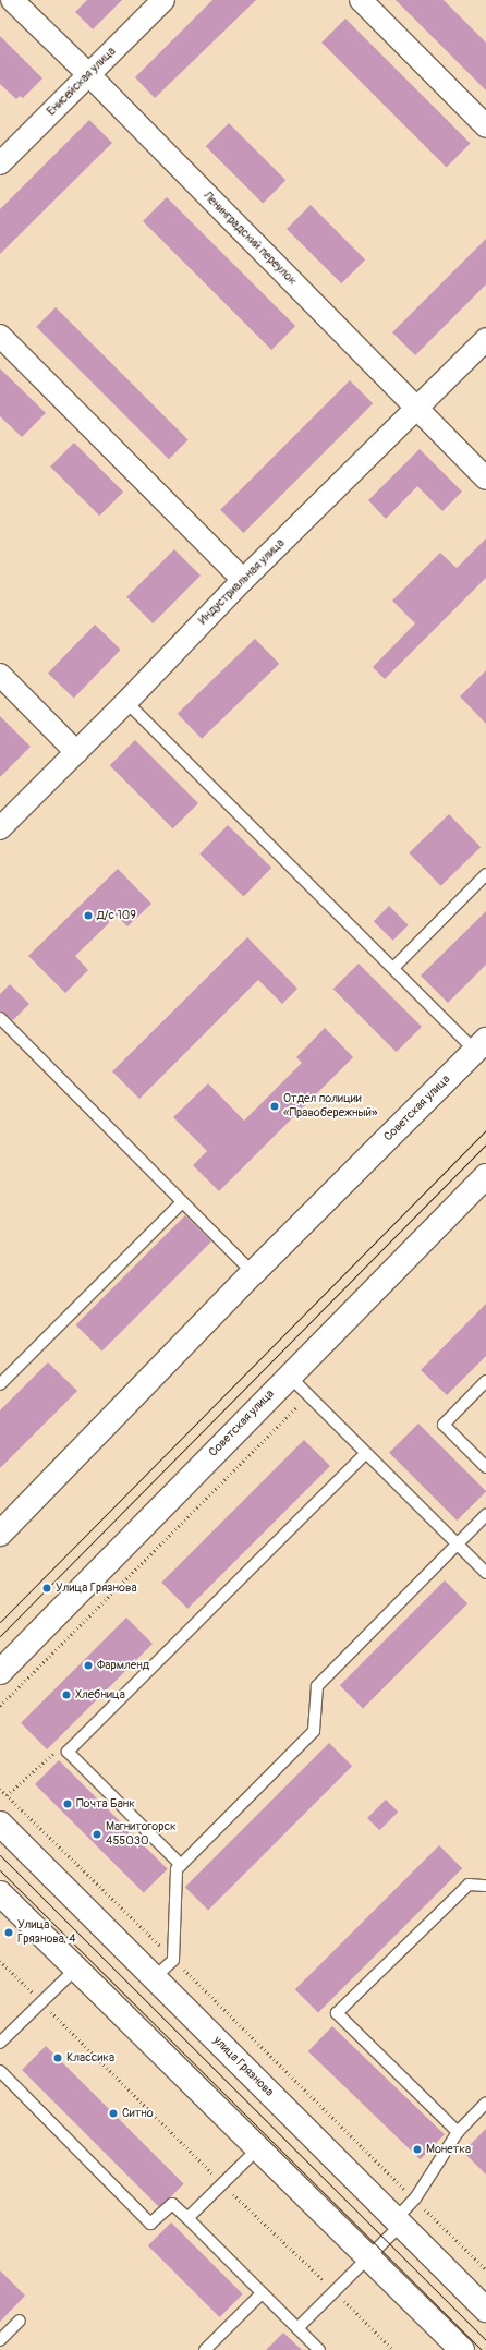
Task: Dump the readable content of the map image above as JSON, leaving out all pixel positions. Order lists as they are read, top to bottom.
{
  "streets": {
    "main road": ["Советская улица", "улица Грязнова"],
    "street": ["Енисейская улица", "Ленинградский переулок", "Индустриальная улица"]
  },
  "crossings": [
    ["Енисейская улица", "Ленинградский переулок"],
    ["Ленинградский переулок", "Индустриальная улица"]
  ],
  "places": [
    "Д/с 109",
    "Отдел полиции «Правобережный»",
    "Улица Грязнова",
    "Фармленд",
    "Хлебница",
    "Почта Банк",
    "Магнитогорск 455030",
    "Улица Грязнова, 4",
    "Классика",
    "Ситно",
    "Монетка"
  ]
}
